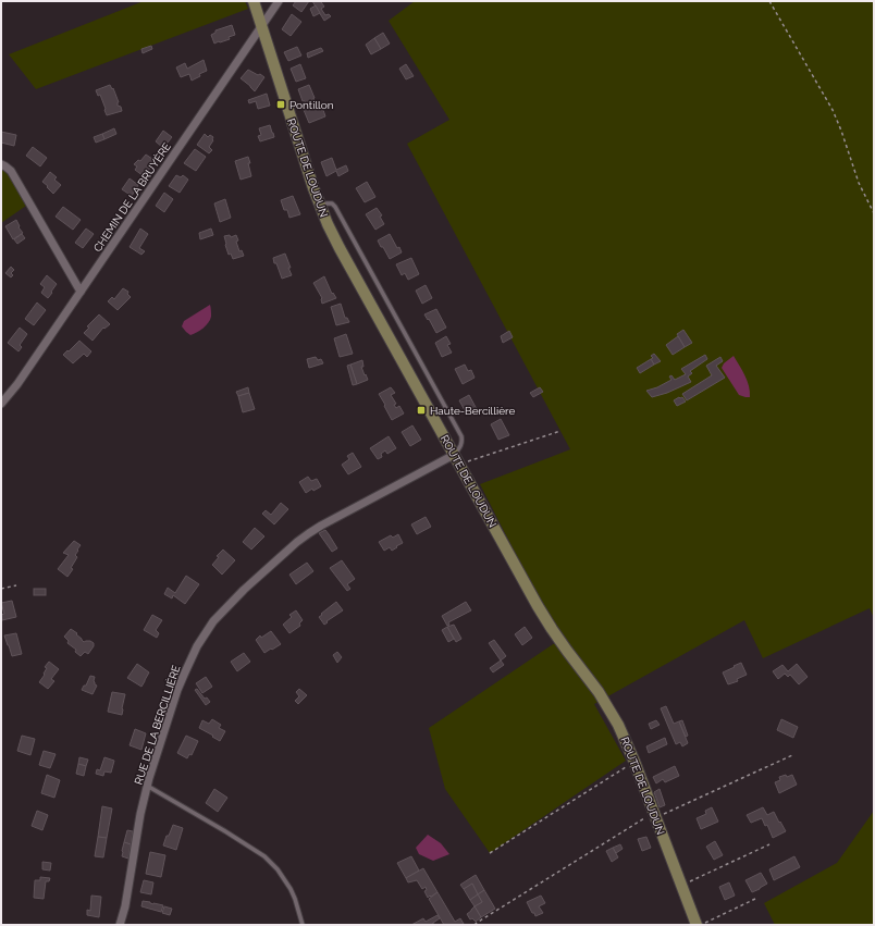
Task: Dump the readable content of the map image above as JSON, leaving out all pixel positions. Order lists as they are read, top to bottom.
{
  "streets": {
    "main road": ["ROUTE DE LOUDUN"],
    "street": ["CHEMIN DE LA BRUYÈRE", "RUE DE LA BERCILLIÈRE"]
  },
  "crossings": [
    ["ROUTE DE LOUDUN", "CHEMIN DE LA BRUYÈRE"],
    ["ROUTE DE LOUDUN", "RUE DE LA BERCILLIÈRE"]
  ],
  "places": {
    "transit": ["Pontillon", "Haute-Bercillière"]
  }
}
